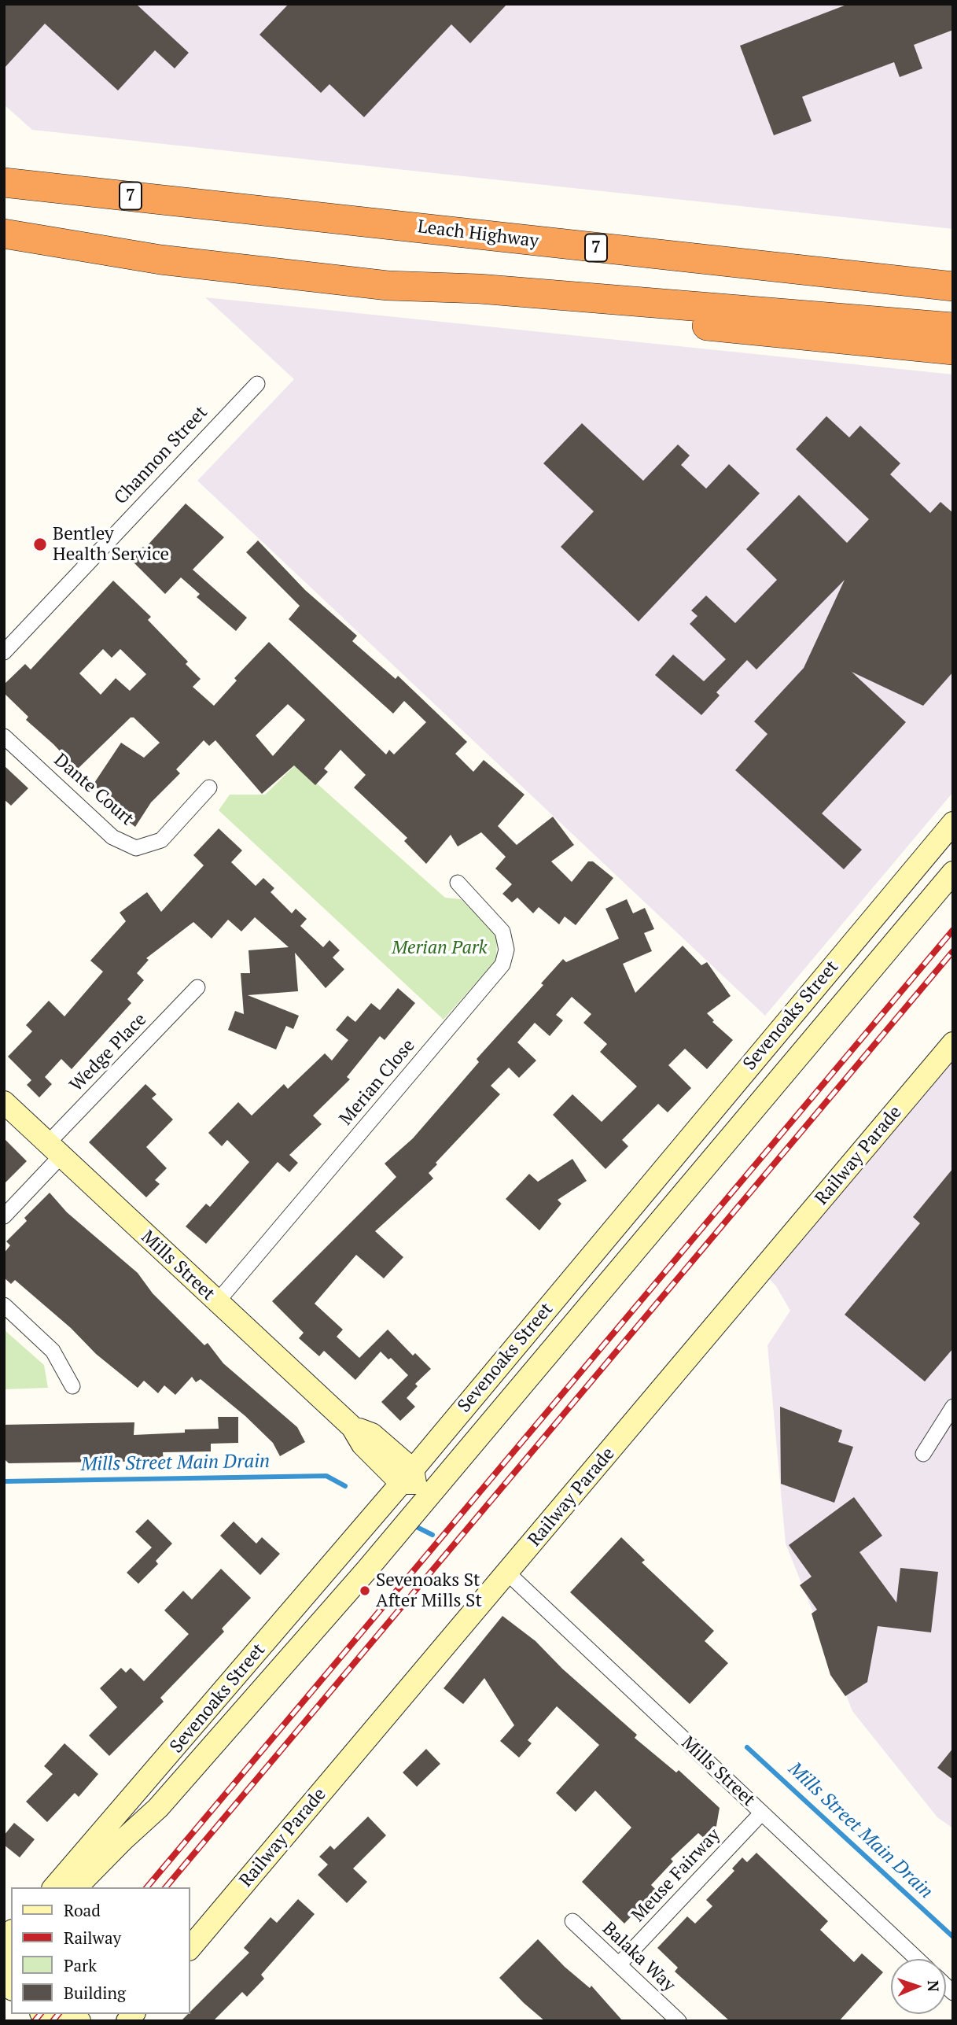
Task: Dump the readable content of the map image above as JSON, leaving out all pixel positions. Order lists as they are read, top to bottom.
{
  "streets": {
    "highway": ["7", "Leach Highway"],
    "main road": ["Sevenoaks Street", "Railway Parade", "Mills Street"],
    "street": [
      "Channon Street",
      "Dante Court",
      "Wedge Place",
      "Merian Close",
      "Meuse Fairway",
      "Balaka Way"
    ]
  },
  "crossings": [
    ["Sevenoaks Street", "Mills Street"],
    ["Wedge Place", "Mills Street"],
    ["Merian Close", "Mills Street"],
    ["Railway Parade", "Mills Street"],
    ["Mills Street", "Meuse Fairway"],
    ["Meuse Fairway", "Balaka Way"]
  ],
  "water": ["Mills Street Main Drain"],
  "parks": ["Merian Park"],
  "places": ["Bentley Health Service", "Sevenoaks St After Mills St"],
  "legend": [
    "Road",
    "Railway",
    "Park",
    "Building"
  ],
  "north": "right"
}
